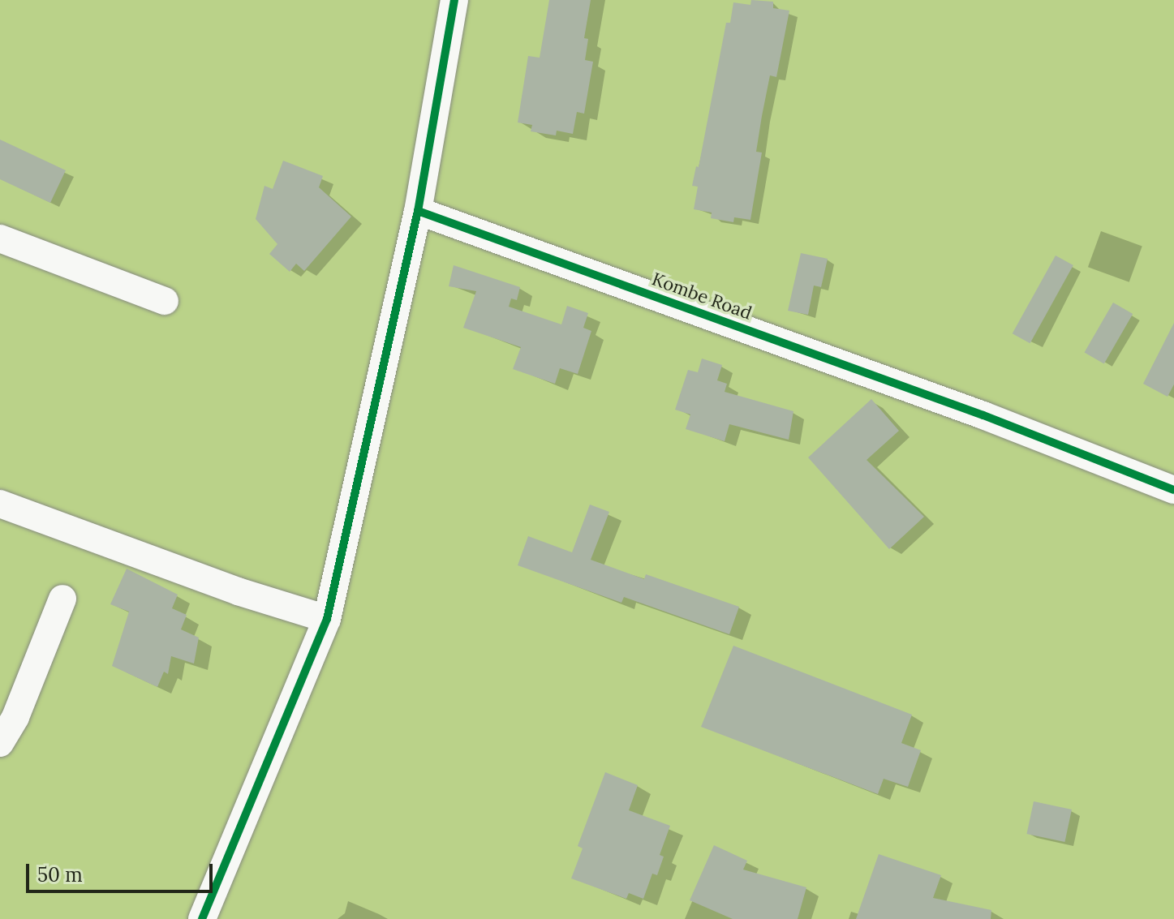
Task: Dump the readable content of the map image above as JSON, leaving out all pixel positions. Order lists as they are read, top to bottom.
{
  "streets": {
    "street": ["Kombe Road"]
  },
  "scale_bar": "50 m"
}
